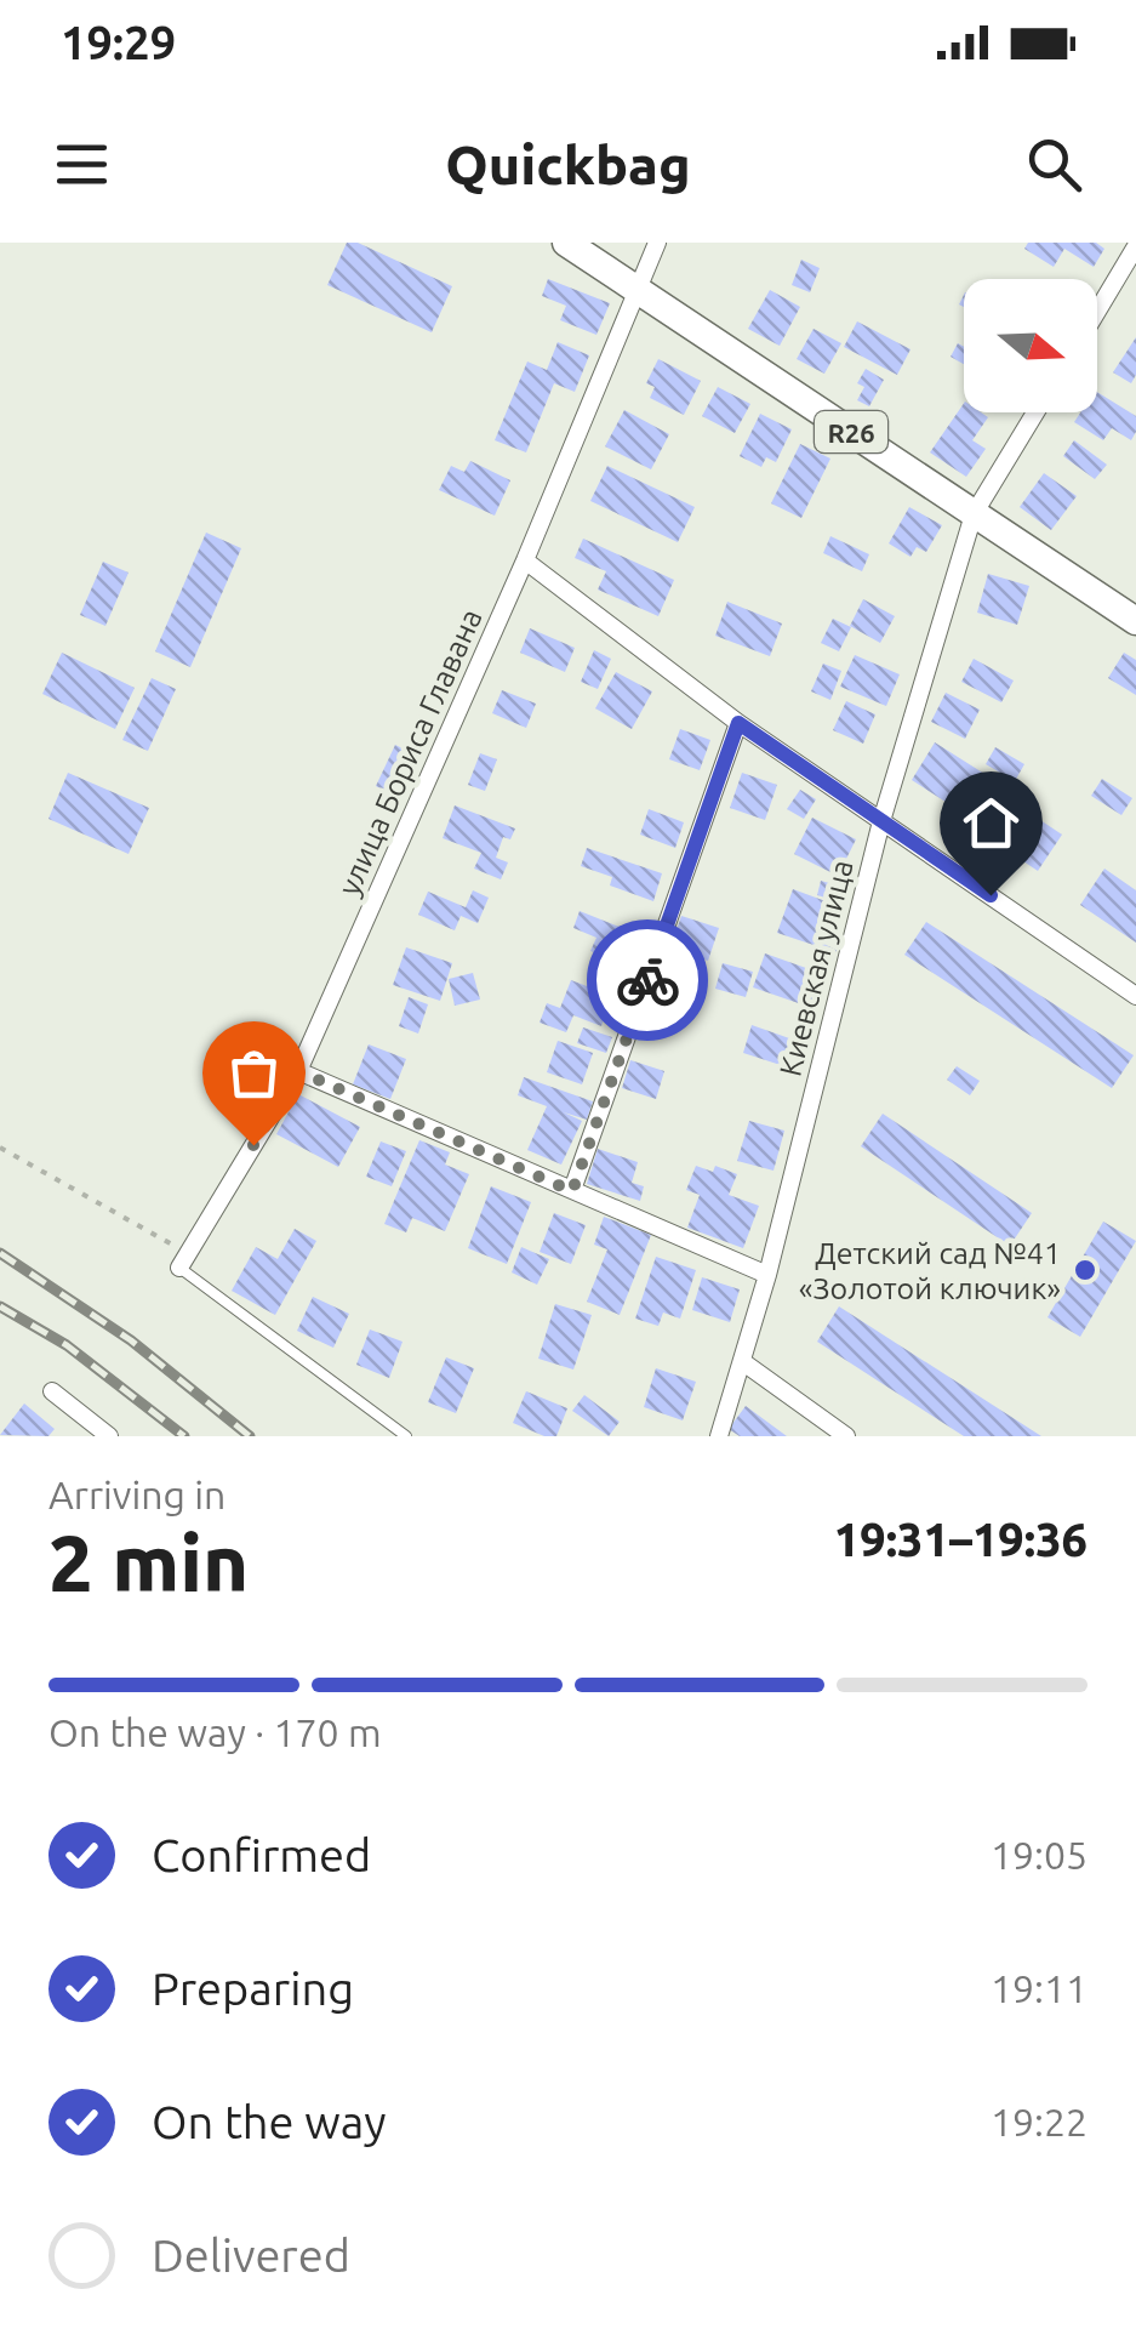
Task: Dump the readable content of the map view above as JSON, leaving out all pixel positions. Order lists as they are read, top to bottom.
{
  "streets": {
    "main road": ["R26"],
    "street": ["улица Бориса Главана", "Киевская улица"]
  },
  "crossings": [
    ["R26", "улица Бориса Главана"],
    ["R26", "Киевская улица"]
  ],
  "places": ["Детский сад №41 «Золотой ключик»"],
  "north": "right",
  "page": {
    "status": "19:29",
    "header": "Quickbag",
    "heading": ["2 min", "Arriving in", "19:31–19:36"],
    "bar": "On the way · 170 m",
    "list": [
      ["Confirmed", "19:05"],
      ["Preparing", "19:11"],
      ["On the way", "19:22"],
      "Delivered"
    ]
  }
}
